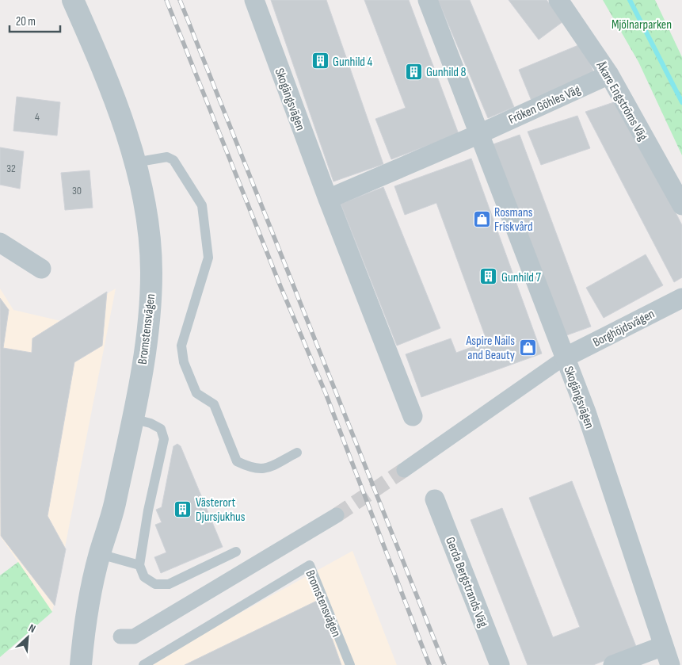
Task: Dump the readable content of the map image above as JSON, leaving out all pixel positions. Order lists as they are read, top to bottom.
{
  "streets": {
    "street": [
      "Skogängsvägen",
      "Åkare Engströms Väg",
      "Fröken Göhles Väg",
      "Borghöjdsvägen",
      "Bromstensvägen",
      "Gerda Bergstrands Väg"
    ]
  },
  "crossings": [
    ["Skogängsvägen", "Fröken Göhles Väg"],
    ["Skogängsvägen", "Borghöjdsvägen"],
    ["Åkare Engströms Väg", "Fröken Göhles Väg"]
  ],
  "parks": ["Mjölnarparken"],
  "places": {
    "building": [
      "Gunhild 4",
      "Gunhild 8",
      "Gunhild 7",
      "Västerort Djursjukhus"
    ],
    "shop": ["Rosmans Friskvård", "Aspire Nails and Beauty"]
  },
  "house_numbers": ["4", "32", "30"],
  "scale_bar": "20 m",
  "north": "top right"
}
